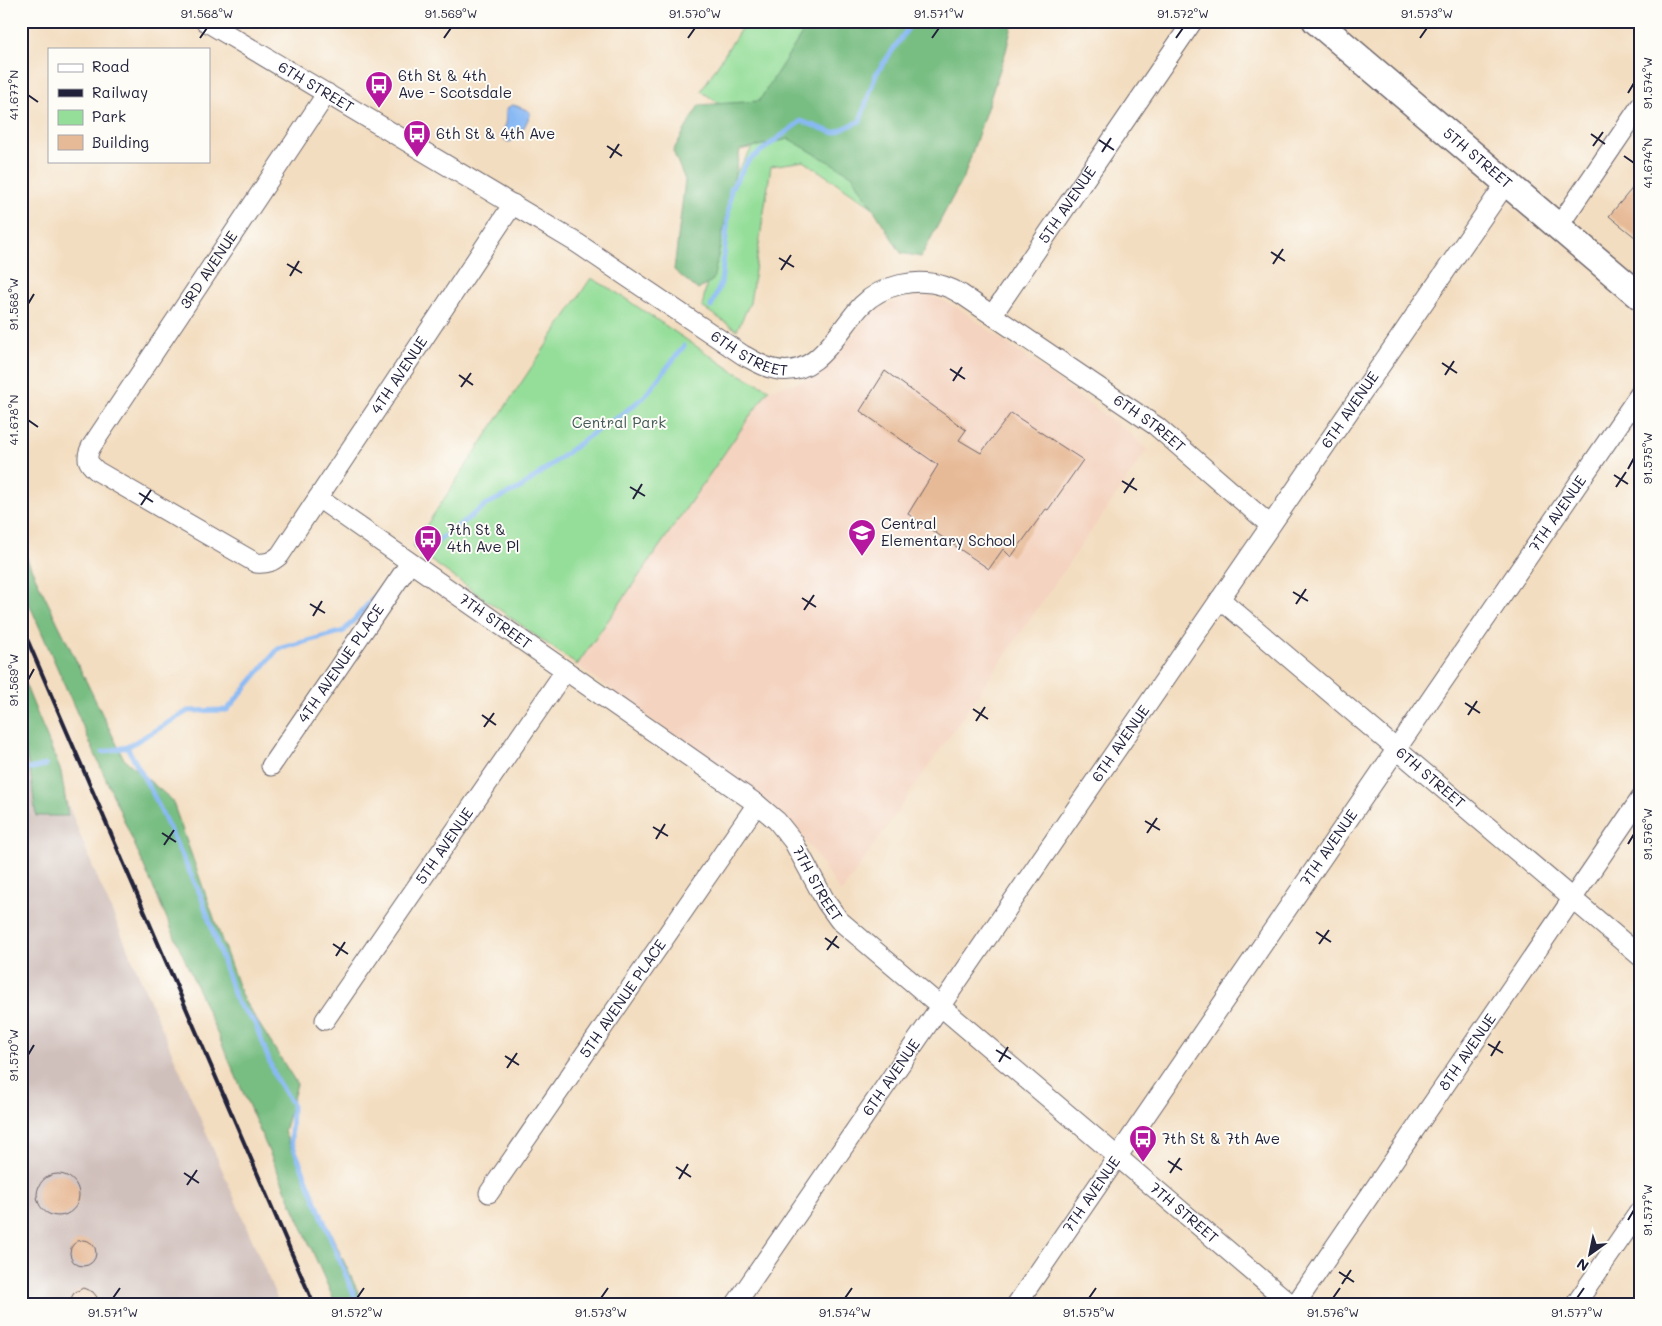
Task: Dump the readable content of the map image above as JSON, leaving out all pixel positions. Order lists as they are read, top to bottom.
{
  "streets": {
    "street": [
      "6TH STREET",
      "5TH STREET",
      "5TH AVENUE",
      "3RD AVENUE",
      "4TH AVENUE",
      "6TH AVENUE",
      "7TH AVENUE",
      "7TH STREET",
      "4TH AVENUE PLACE",
      "5TH AVENUE PLACE",
      "8TH AVENUE"
    ]
  },
  "crossings": [
    ["6TH STREET", "5TH AVENUE"],
    ["6TH STREET", "3RD AVENUE"],
    ["6TH STREET", "4TH AVENUE"],
    ["6TH STREET", "6TH AVENUE"],
    ["6TH STREET", "7TH AVENUE"],
    ["6TH STREET", "8TH AVENUE"],
    ["5TH STREET", "6TH AVENUE"],
    ["5TH AVENUE", "7TH STREET"],
    ["3RD AVENUE", "4TH AVENUE"],
    ["4TH AVENUE", "7TH STREET"],
    ["6TH AVENUE", "7TH STREET"],
    ["7TH AVENUE", "7TH STREET"],
    ["7TH STREET", "4TH AVENUE PLACE"],
    ["7TH STREET", "5TH AVENUE PLACE"],
    ["7TH STREET", "8TH AVENUE"]
  ],
  "parks": ["Central Park"],
  "places": {
    "bus stop": [
      "6th St & 4th Ave - Scotsdale",
      "6th St & 4th Ave",
      "7th St & 4th Ave Pl",
      "7th St & 7th Ave"
    ],
    "school or university": ["Central Elementary School"]
  },
  "legend": [
    "Road",
    "Railway",
    "Park",
    "Building"
  ],
  "north": "bottom left",
  "coordinates": [
    "91.568°W",
    "91.569°W",
    "91.570°W",
    "91.571°W",
    "91.572°W",
    "91.573°W",
    "91.574°W",
    "41.677°N",
    "41.674°N",
    "41.678°N",
    "91.575°W",
    "91.576°W",
    "91.577°W"
  ]
}
